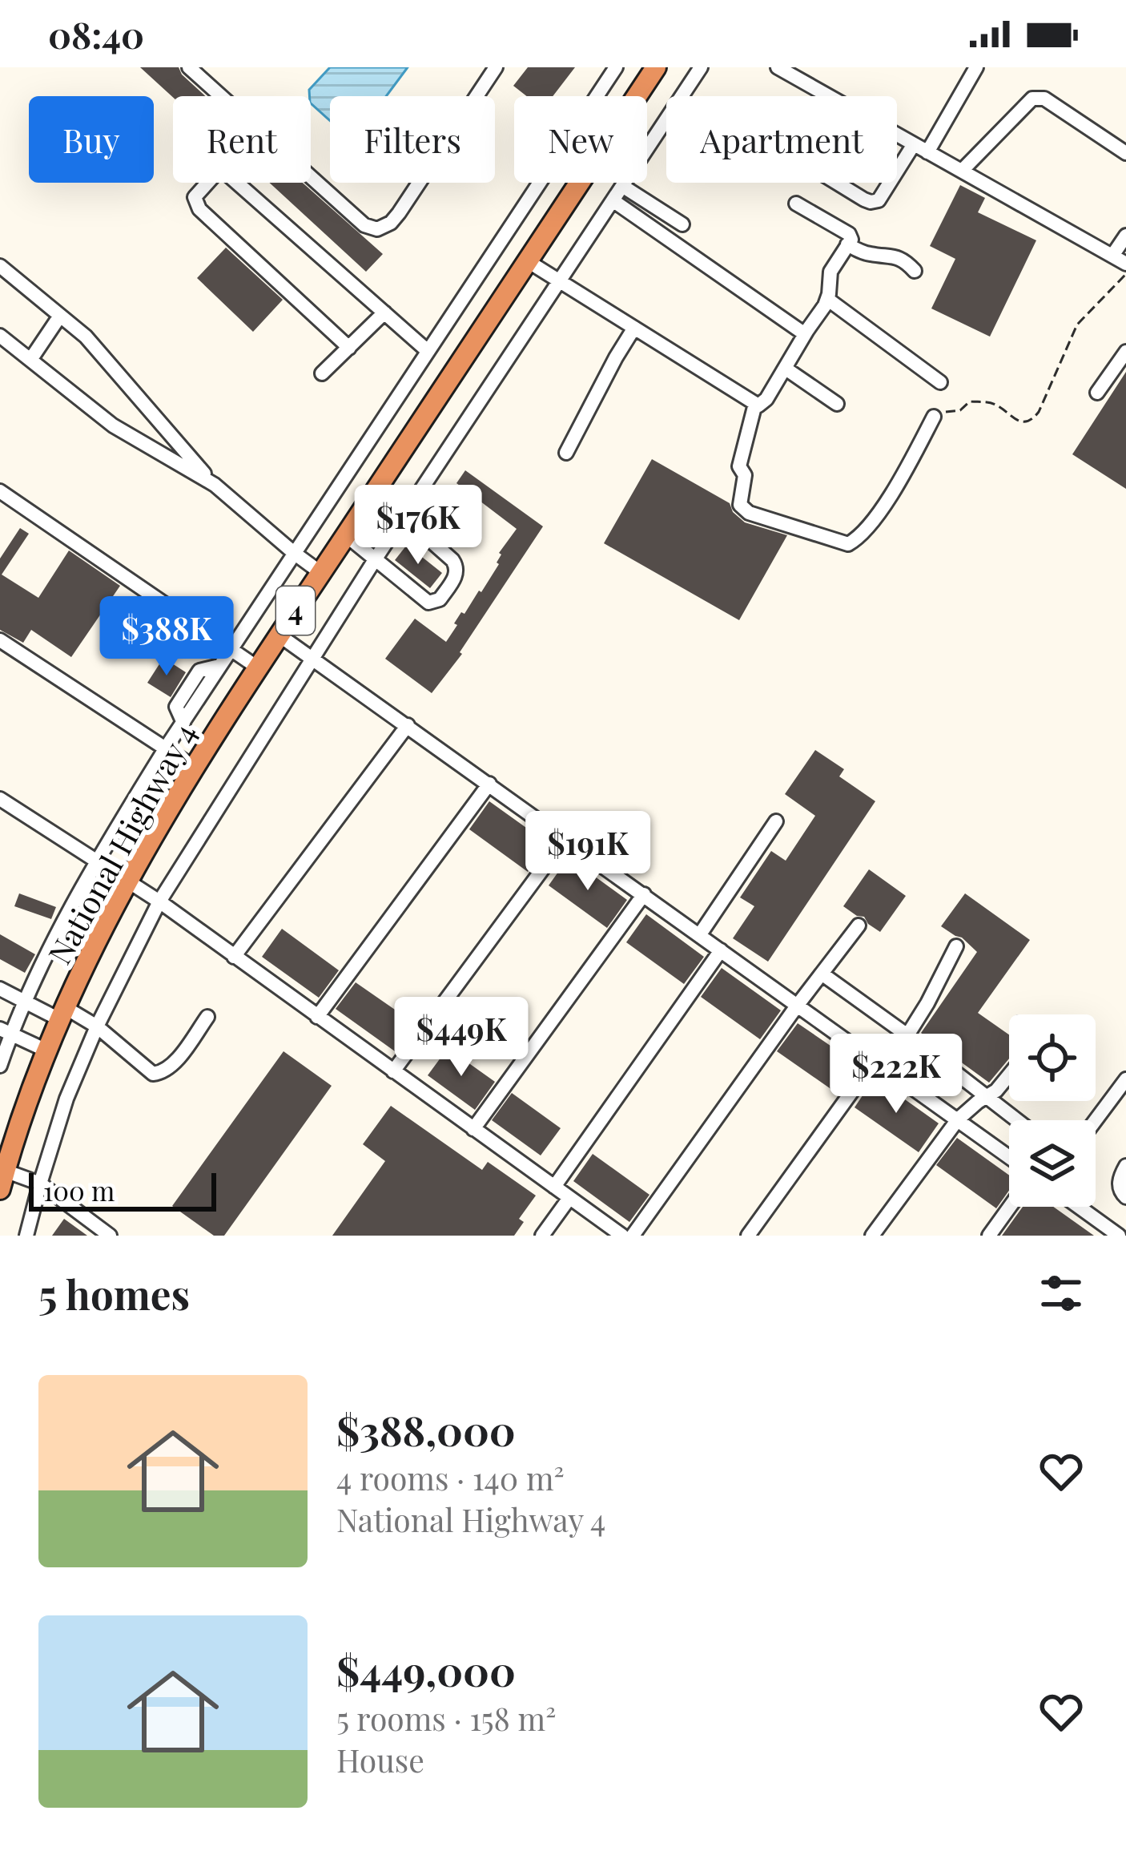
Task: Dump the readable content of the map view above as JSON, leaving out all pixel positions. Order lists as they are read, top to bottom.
{
  "streets": {
    "highway": ["4", "National Highway 4"]
  },
  "scale_bar": "100 m",
  "page": {
    "status": "08:40",
    "chip": [
      "Buy",
      "Rent",
      "Filters",
      "New",
      "Apartment"
    ],
    "price": [
      "$176K",
      "$388K",
      "$191K",
      "$449K",
      "$222K"
    ],
    "scale": "100 m",
    "heading": "5 homes",
    "list": [
      {
        "name": "$388,000",
        "note": "4 rooms · 140 m² · National Highway 4"
      },
      {
        "name": "$449,000",
        "note": "5 rooms · 158 m² · House"
      }
    ]
  }
}
